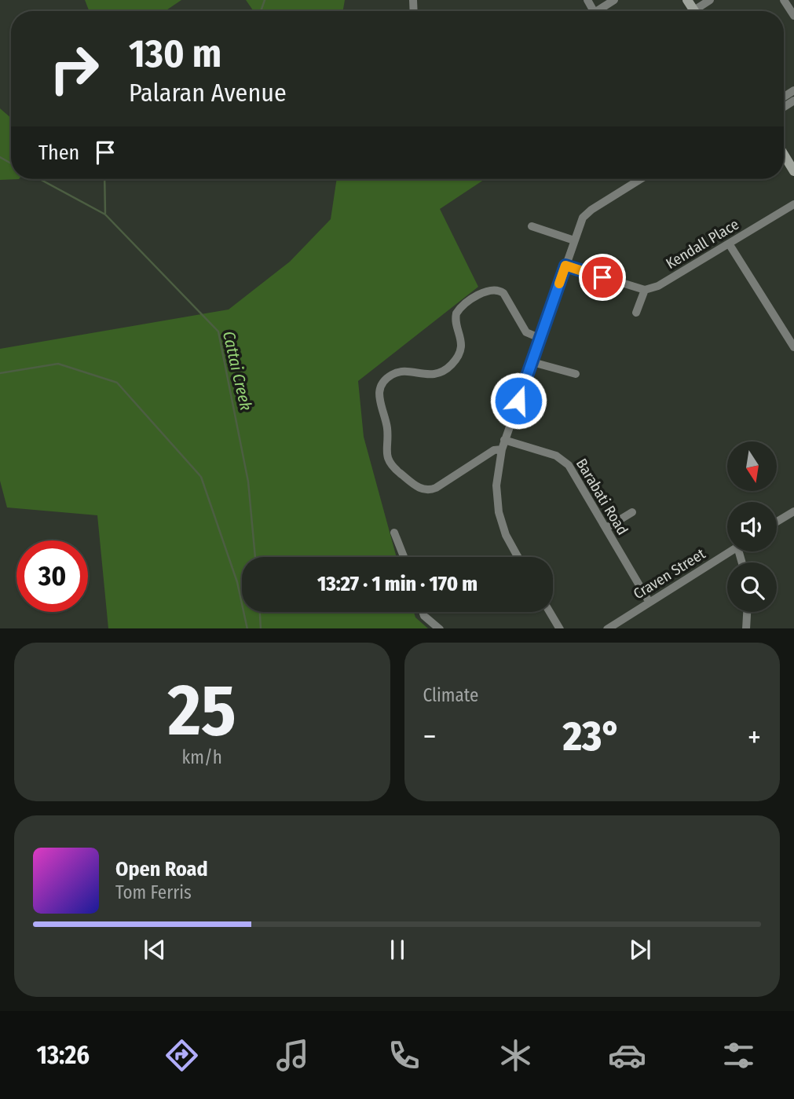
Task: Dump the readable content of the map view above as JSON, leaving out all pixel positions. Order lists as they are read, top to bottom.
{
  "streets": {
    "street": ["Kendall Place", "Barabati Road", "Craven Street"]
  },
  "crossings": [
    ["Barabati Road", "Craven Street"]
  ],
  "water": ["Cattai Creek"],
  "north": "bottom",
  "page": {
    "turn": ["130 m", "Palaran Avenue"],
    "then": "Then",
    "limit": "30",
    "trip": "13:27 · 1 min · 170 m",
    "tile": [
      ["25", "km/h"],
      "Climate"
    ],
    "heat": ["−", "23°", "+"],
    "song": ["Open Road", "Tom Ferris"],
    "tabs": "13:26"
  }
}
